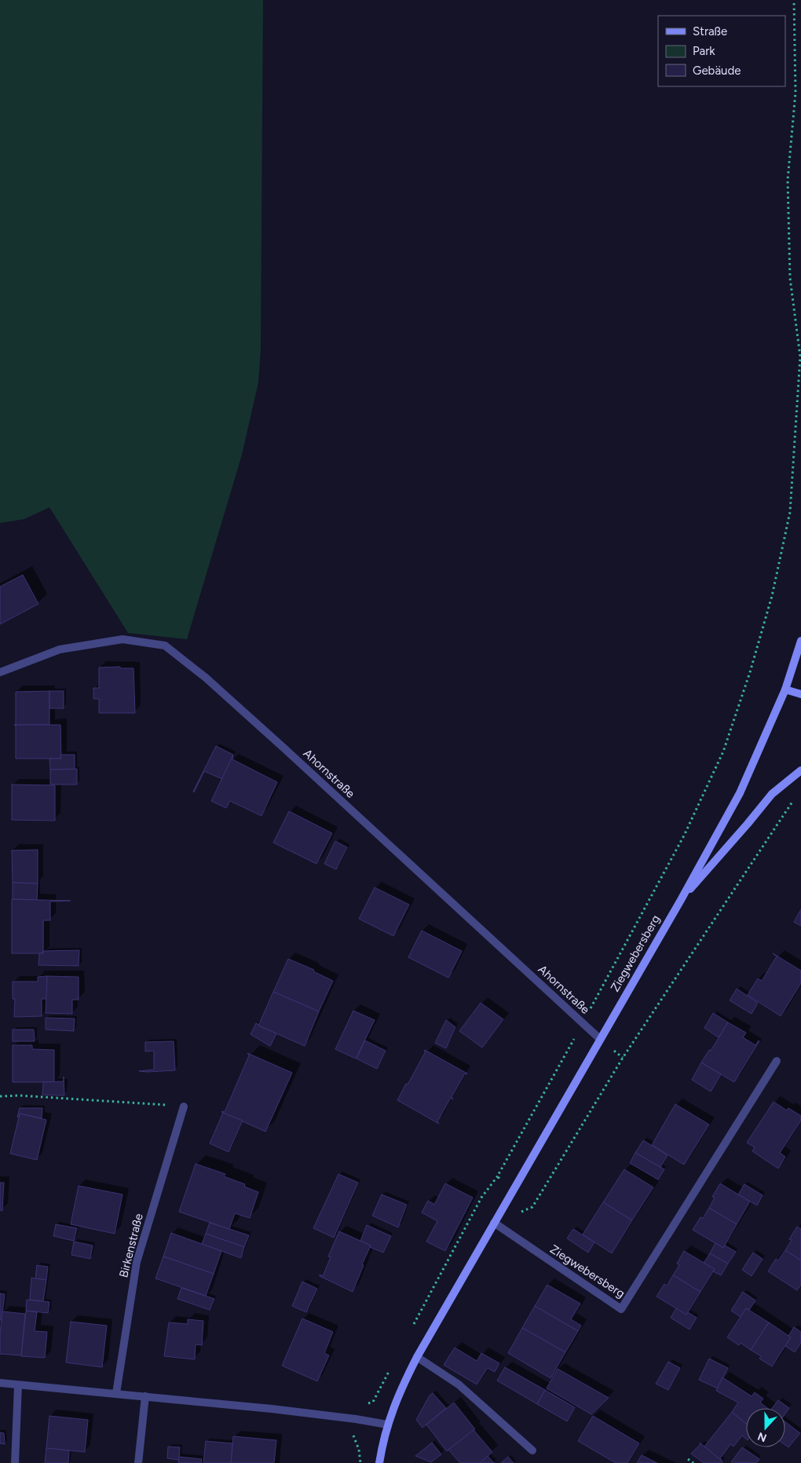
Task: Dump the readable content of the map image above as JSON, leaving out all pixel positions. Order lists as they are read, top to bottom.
{
  "streets": {
    "main road": ["Ziegwebersberg"],
    "street": ["Ahornstraße", "Birkenstraße"]
  },
  "crossings": [
    ["Ahornstraße", "Ziegwebersberg"]
  ],
  "legend": ["Straße", "Park", "Gebäude"],
  "north": "bottom"
}
